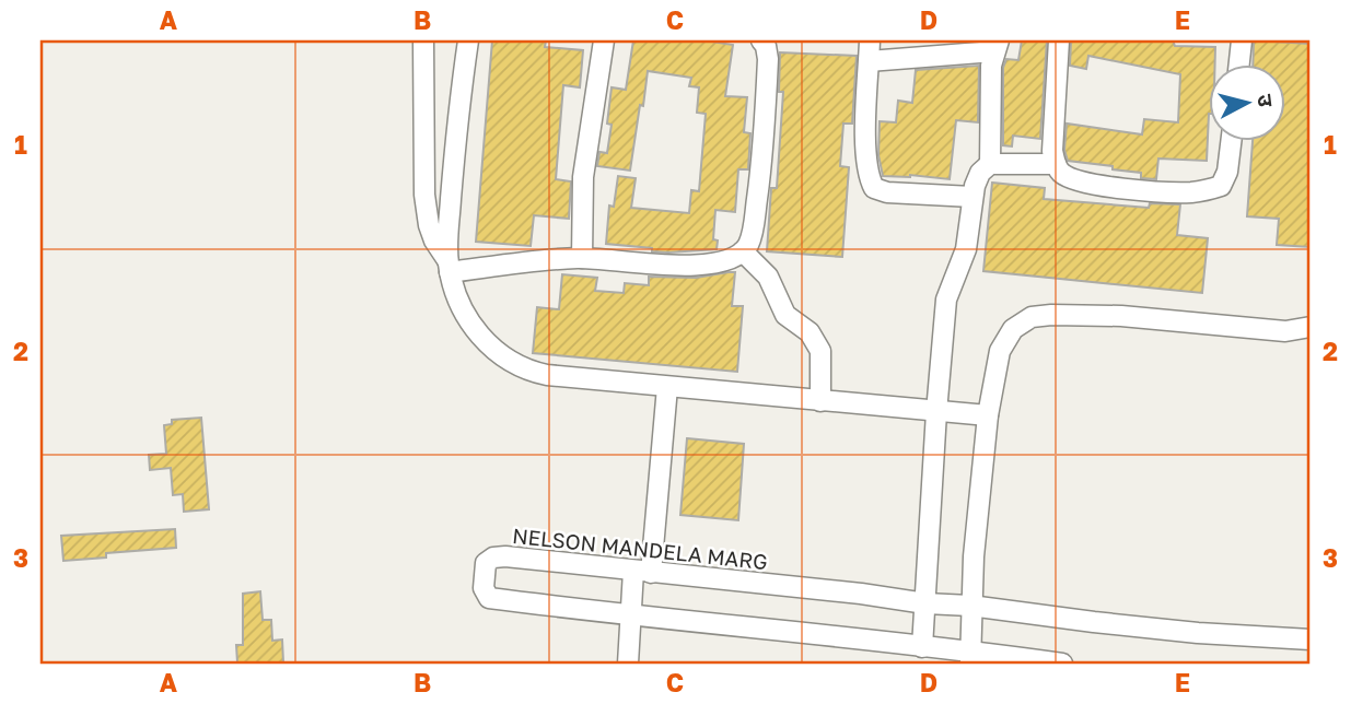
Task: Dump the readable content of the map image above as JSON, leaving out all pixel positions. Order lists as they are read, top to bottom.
{
  "streets": {
    "street": ["NELSON MANDELA MARG"]
  },
  "north": "right",
  "grid": {
    "columns": [
      "A",
      "B",
      "C",
      "D",
      "E"
    ],
    "rows": ["1", "2", "3"]
  }
}
